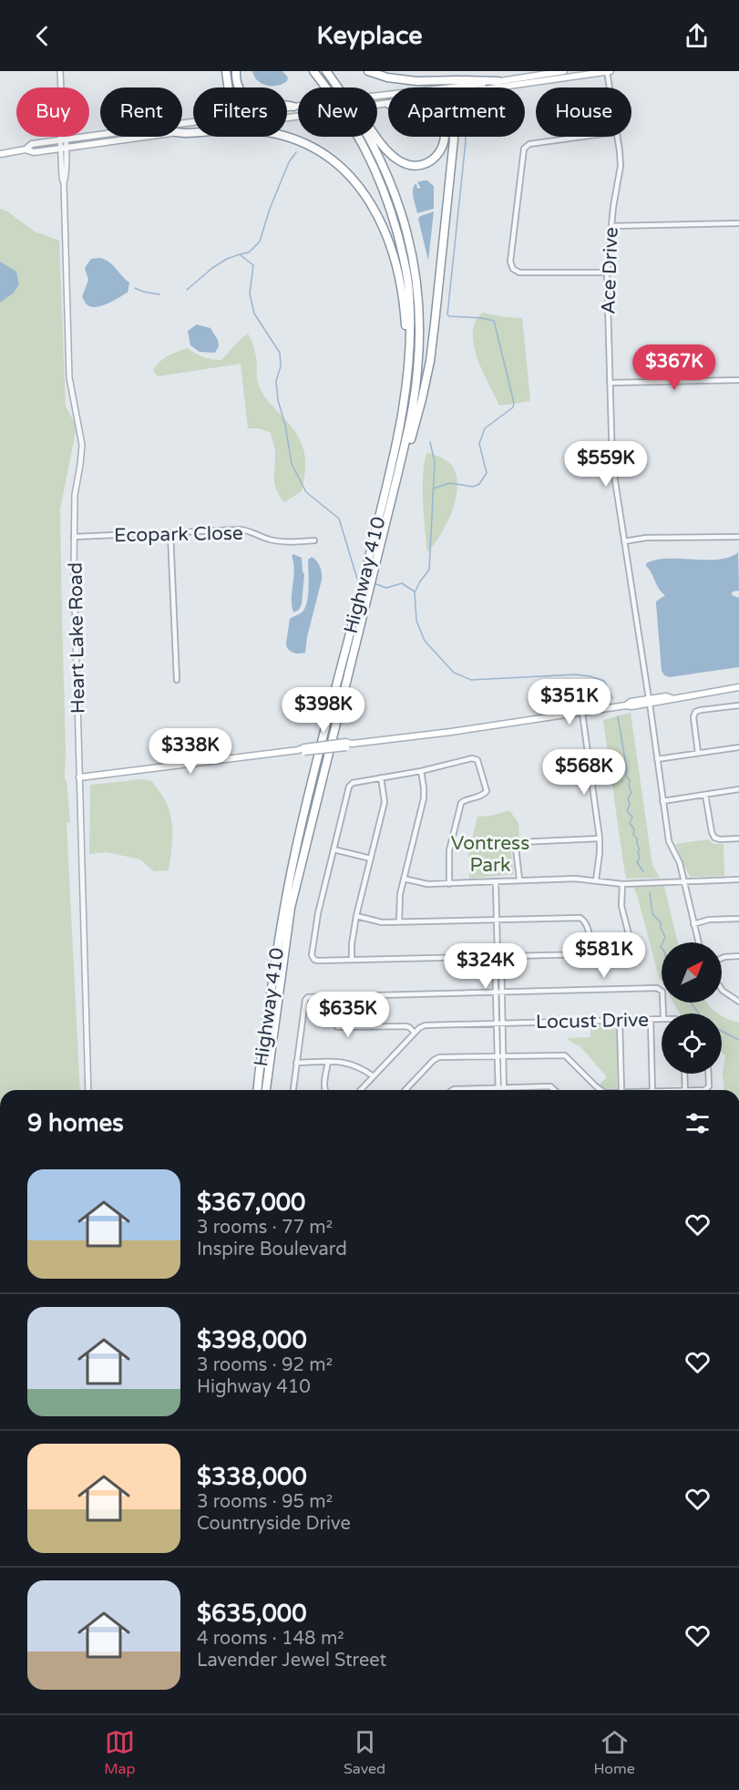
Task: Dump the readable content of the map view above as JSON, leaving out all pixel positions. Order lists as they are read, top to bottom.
{
  "streets": {
    "highway": ["Highway 410"],
    "street": [
      "Ace Drive",
      "Ecopark Close",
      "Heart Lake Road",
      "Locust Drive"
    ]
  },
  "crossings": [
    ["Ecopark Close", "Heart Lake Road"]
  ],
  "parks": ["Vontress Park"],
  "north": "top right",
  "page": {
    "header": "Keyplace",
    "chip": [
      "Buy",
      "Rent",
      "Filters",
      "New",
      "Apartment",
      "House"
    ],
    "price": [
      "$367K",
      "$559K",
      "$351K",
      "$398K",
      "$338K",
      "$568K",
      "$581K",
      "$324K",
      "$635K"
    ],
    "heading": "9 homes",
    "list": [
      {
        "name": "$367,000",
        "note": "3 rooms · 77 m² · Inspire Boulevard"
      },
      {
        "name": "$398,000",
        "note": "3 rooms · 92 m² · Highway 410"
      },
      {
        "name": "$338,000",
        "note": "3 rooms · 95 m² · Countryside Drive"
      },
      {
        "name": "$635,000",
        "note": "4 rooms · 148 m² · Lavender Jewel Street"
      }
    ],
    "tabs": ["Map", "Saved", "Home"]
  }
}
